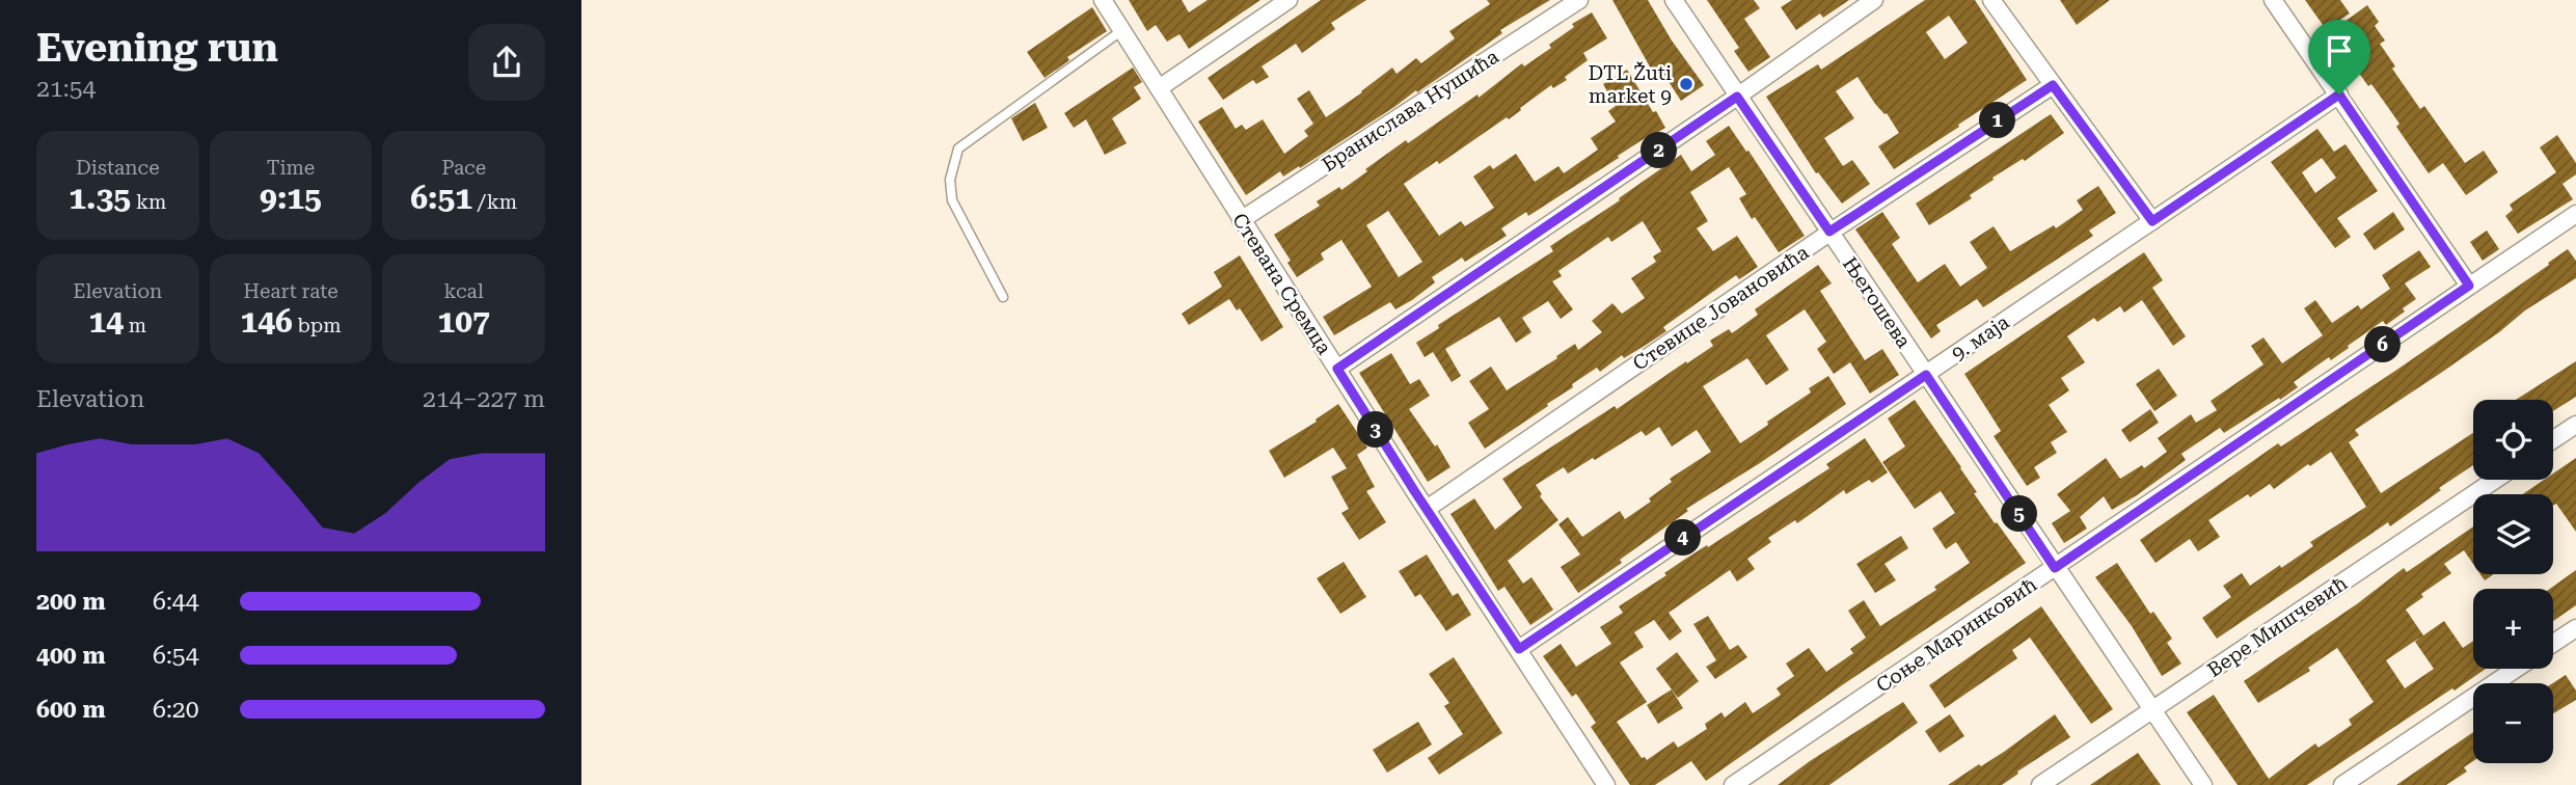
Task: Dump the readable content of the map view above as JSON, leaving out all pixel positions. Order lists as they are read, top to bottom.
{
  "streets": {
    "street": [
      "Бранислава Нушића",
      "Стевана Сремца",
      "Његошева",
      "Стевице Јовановића",
      "9. маја",
      "Вере Мишчевић",
      "Соње Маринковић"
    ]
  },
  "crossings": [
    ["Бранислава Нушића", "Стевана Сремца"],
    ["Стевана Сремца", "Стевице Јовановића"],
    ["Стевана Сремца", "9. маја"],
    ["Његошева", "Стевице Јовановића"],
    ["Његошева", "9. маја"],
    ["Његошева", "Вере Мишчевић"],
    ["Његошева", "Соње Маринковић"]
  ],
  "places": ["DTL Žuti market 9"],
  "page": {
    "heading": ["Evening run", "21:54"],
    "pins": [
      "1",
      "2",
      "6",
      "3",
      "5",
      "4"
    ],
    "stats": [
      ["Distance", "1.35 km"],
      ["Time", "9:15"],
      ["Pace", "6:51 /km"],
      ["Elevation", "14 m"],
      ["Heart rate", "146 bpm"],
      ["kcal", "107"]
    ],
    "chart": ["Elevation", "214–227 m"],
    "map_buttons": ["+", "−"],
    "list": [
      {
        "name": "200 m",
        "note": "6:44"
      },
      {
        "name": "400 m",
        "note": "6:54"
      },
      {
        "name": "600 m",
        "note": "6:20"
      }
    ]
  }
}
